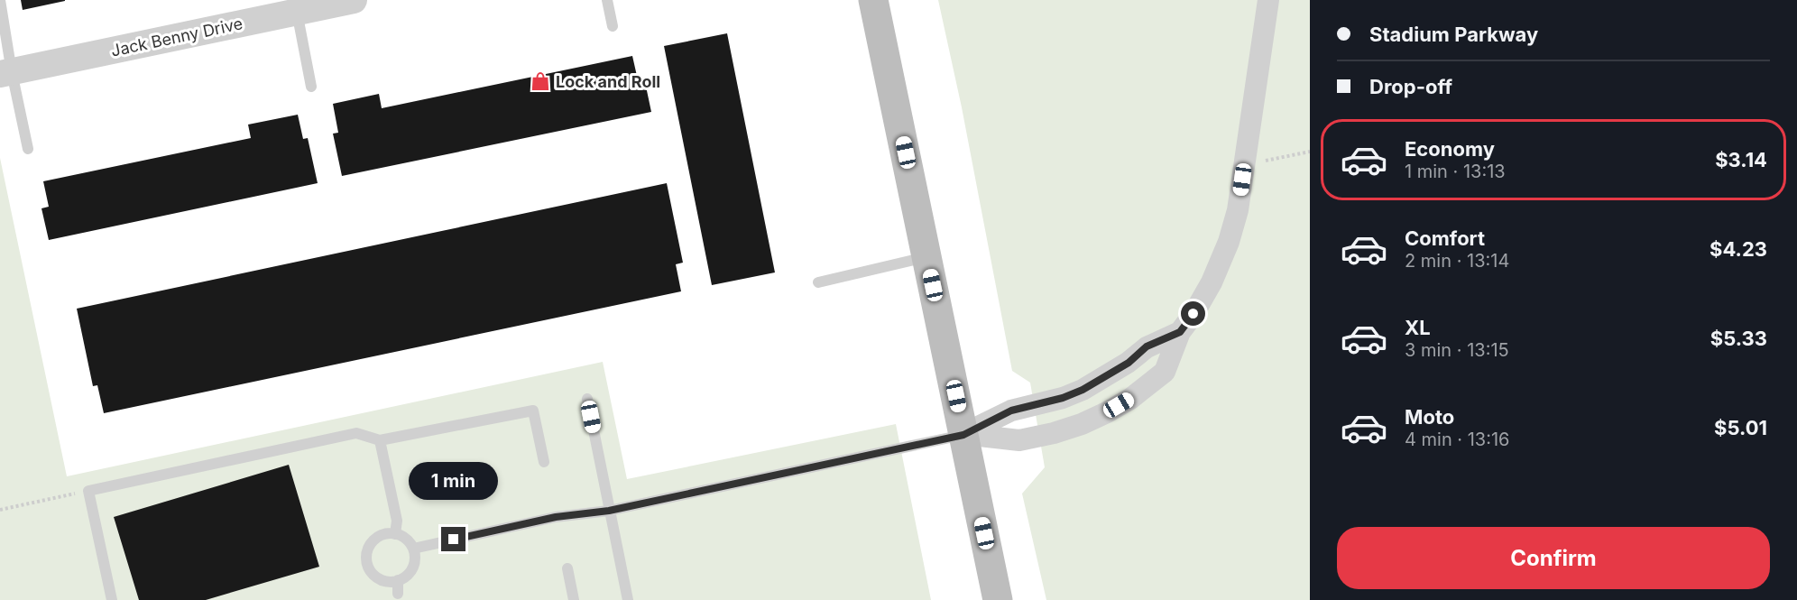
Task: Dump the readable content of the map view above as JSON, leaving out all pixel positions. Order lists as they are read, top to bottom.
{
  "streets": {
    "street": ["Jack Benny Drive"]
  },
  "places": {
    "shop": ["Lock and Roll"]
  },
  "page": {
    "banner": ["Stadium Parkway", "Drop-off"],
    "list": [
      {
        "name": "Economy",
        "note": "1 min · 13:13",
        "value": "$3.14"
      },
      {
        "name": "Comfort",
        "note": "2 min · 13:14",
        "value": "$4.23"
      },
      {
        "name": "XL",
        "note": "3 min · 13:15",
        "value": "$5.33"
      },
      {
        "name": "Moto",
        "note": "4 min · 13:16",
        "value": "$5.01"
      }
    ],
    "bubble": "1 min",
    "buttons": "Confirm"
  }
}
